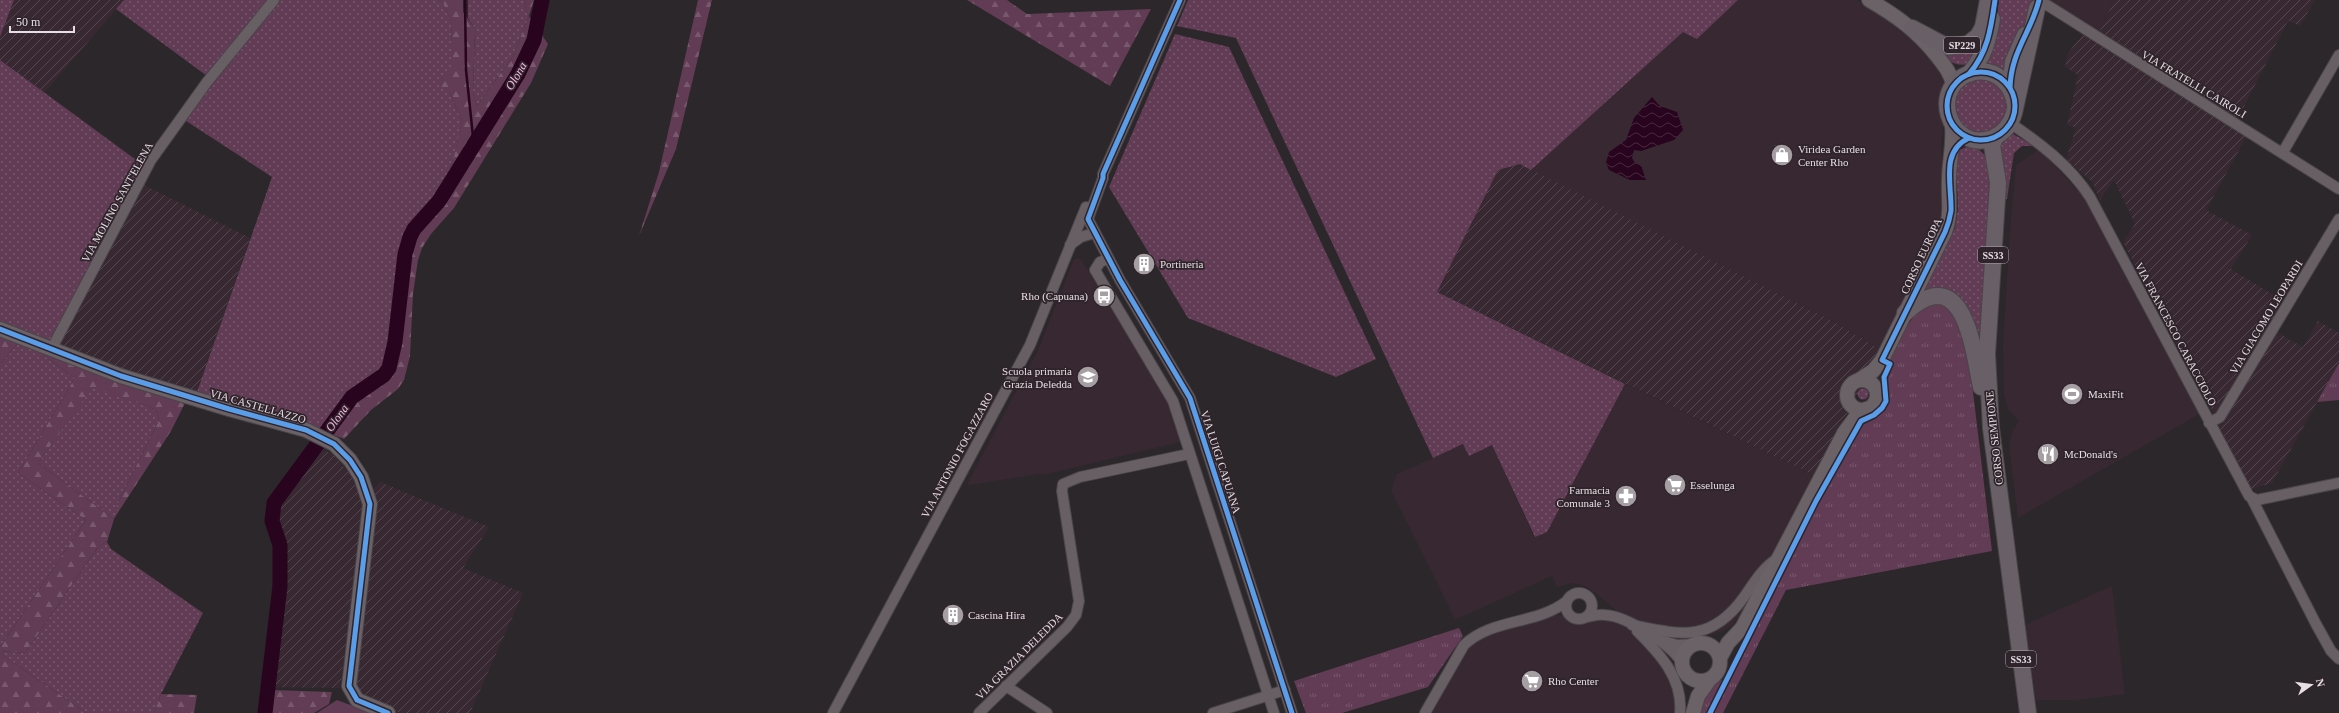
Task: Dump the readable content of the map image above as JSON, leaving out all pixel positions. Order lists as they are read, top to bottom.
{
  "streets": {
    "main road": [
      "SP229",
      "SS33",
      "CORSO EUROPA",
      "VIA CASTELLAZZO",
      "CORSO SEMPIONE"
    ],
    "street": [
      "VIA FRATELLI CAIROLI",
      "VIA MOLINO SANT'ELENA",
      "VIA GIACOMO LEOPARDI",
      "VIA FRANCESCO CARACCIOLO",
      "VIA ANTONIO FOGAZZARO",
      "VIA LUIGI CAPUANA",
      "VIA GRAZIA DELEDDA"
    ]
  },
  "crossings": [
    ["SP229", "CORSO EUROPA"],
    ["SP229", "VIA FRANCESCO CARACCIOLO"],
    ["SP229", "CORSO SEMPIONE"],
    ["VIA MOLINO SANT'ELENA", "VIA CASTELLAZZO"],
    ["CORSO EUROPA", "VIA FRANCESCO CARACCIOLO"],
    ["CORSO EUROPA", "CORSO SEMPIONE"],
    ["VIA GIACOMO LEOPARDI", "VIA FRANCESCO CARACCIOLO"],
    ["VIA FRANCESCO CARACCIOLO", "CORSO SEMPIONE"]
  ],
  "water": ["Olona"],
  "places": {
    "shop": ["Viridea Garden Center Rho"],
    "building": ["Portineria", "Cascina Hira"],
    "bus stop": ["Rho (Capuana)"],
    "school or university": ["Scuola primaria Grazia Deledda"],
    "sports": ["MaxiFit"],
    "restaurant": ["McDonald's"],
    "supermarket": ["Esselunga", "Rho Center"],
    "pharmacy": ["Farmacia Comunale 3"]
  },
  "scale_bar": "50 m",
  "north": "right"
}
